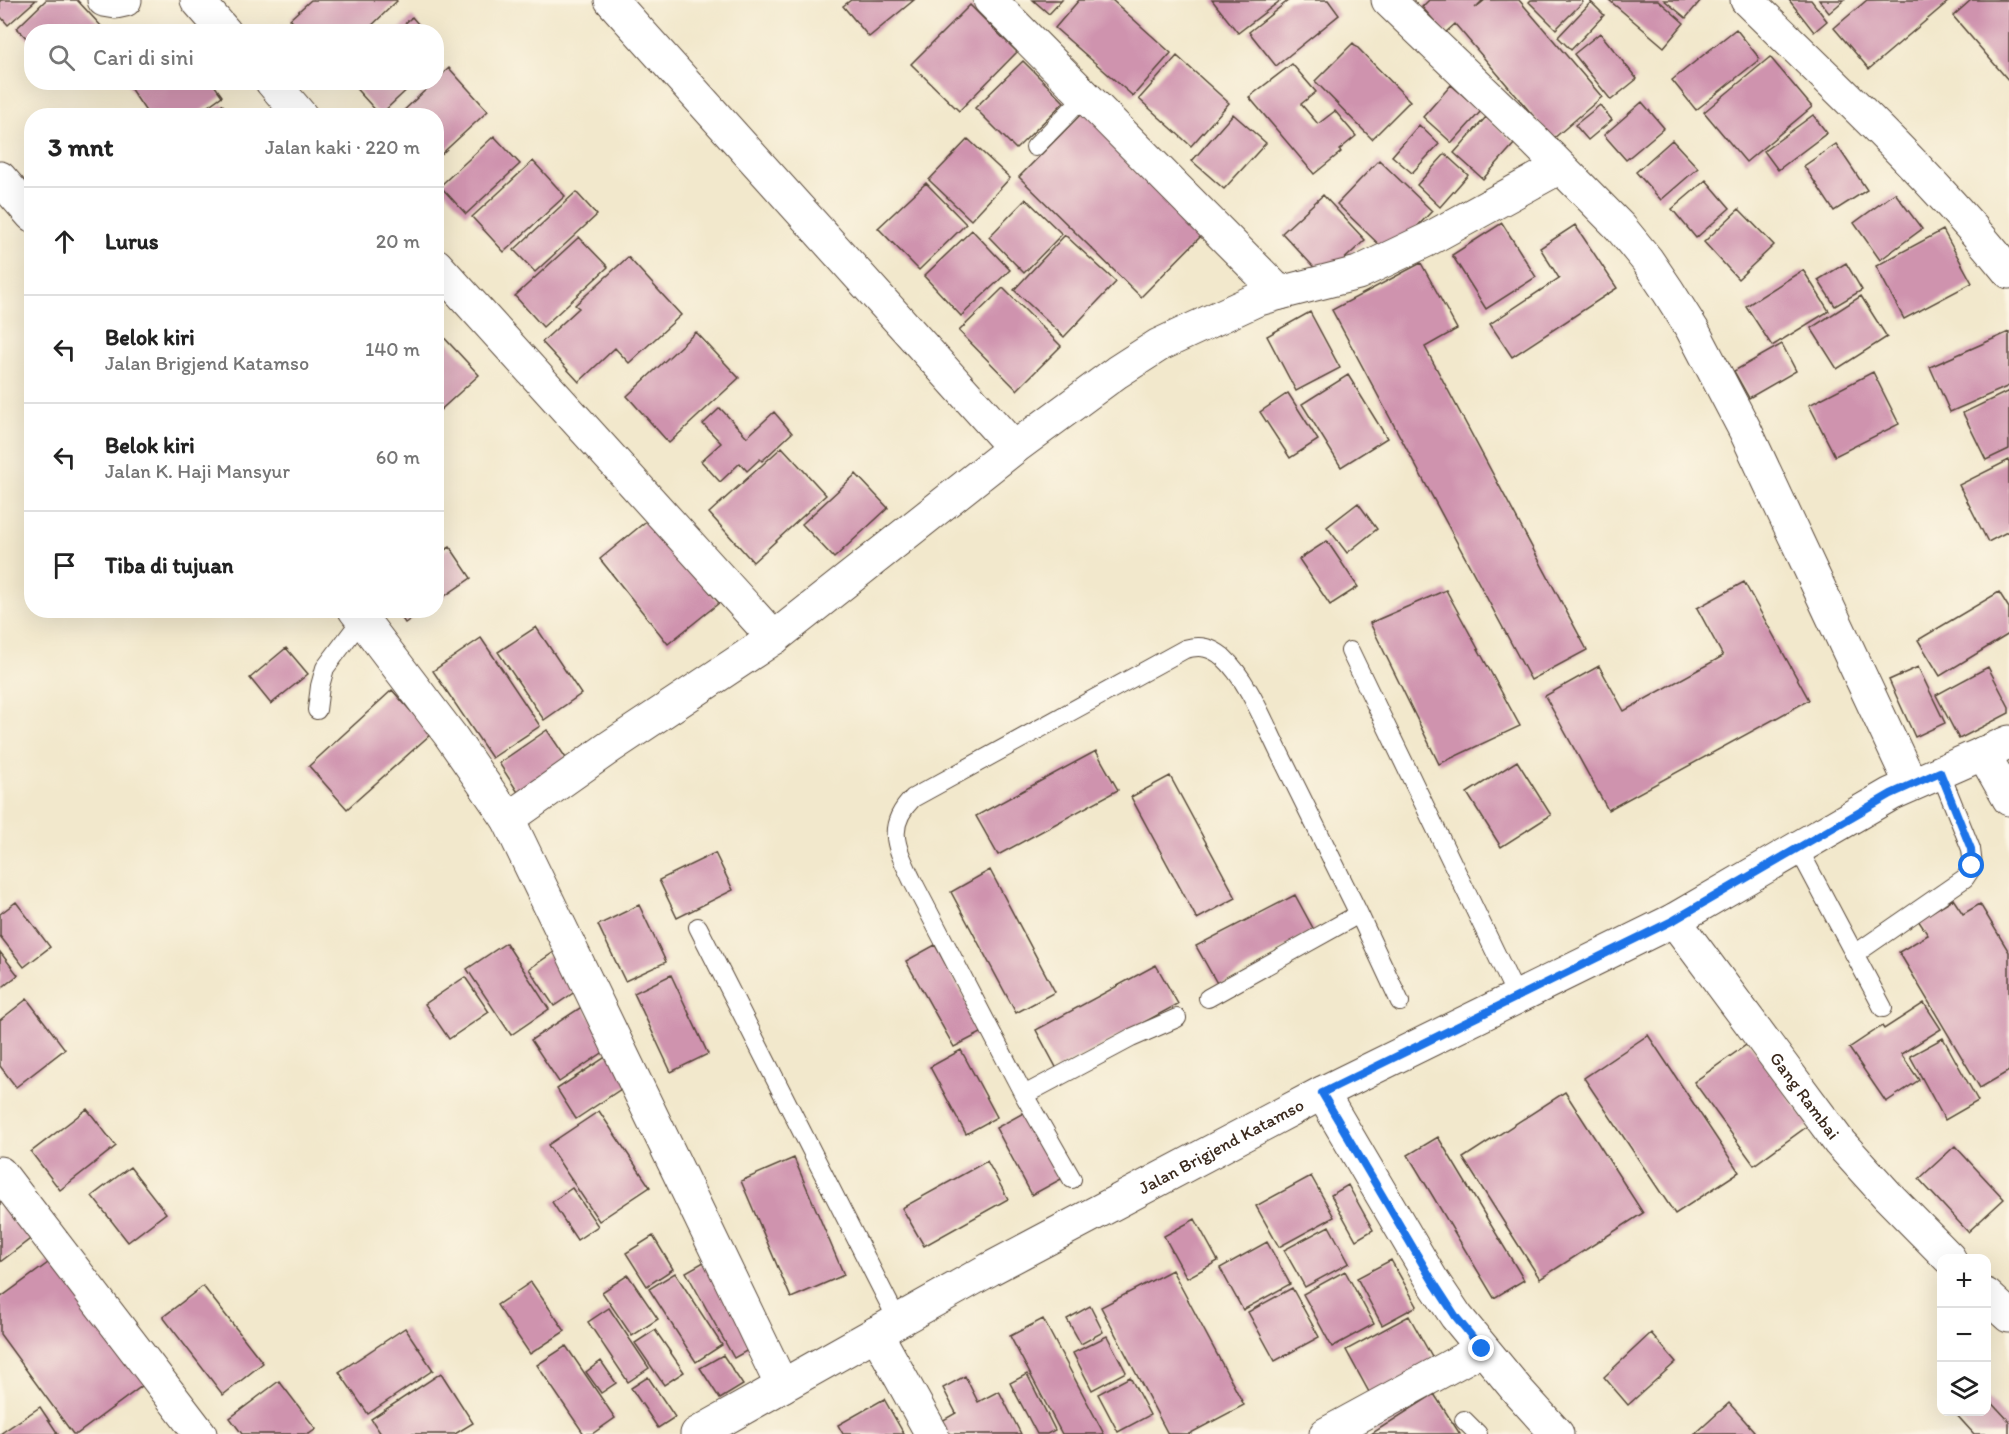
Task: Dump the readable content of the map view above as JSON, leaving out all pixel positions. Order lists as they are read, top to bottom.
{
  "streets": {
    "street": ["Gang Rambai", "Jalan Brigjend Katamso"]
  },
  "crossings": [
    ["Gang Rambai", "Jalan Brigjend Katamso"]
  ],
  "page": {
    "search": "Cari di sini",
    "heading": ["3 mnt", "Jalan kaki · 220 m"],
    "list": [
      ["Lurus", "20 m"],
      ["Belok kiri", "Jalan Brigjend Katamso", "140 m"],
      ["Belok kiri", "Jalan K. Haji Mansyur", "60 m"],
      "Tiba di tujuan"
    ],
    "map_buttons": ["+", "−"]
  }
}
